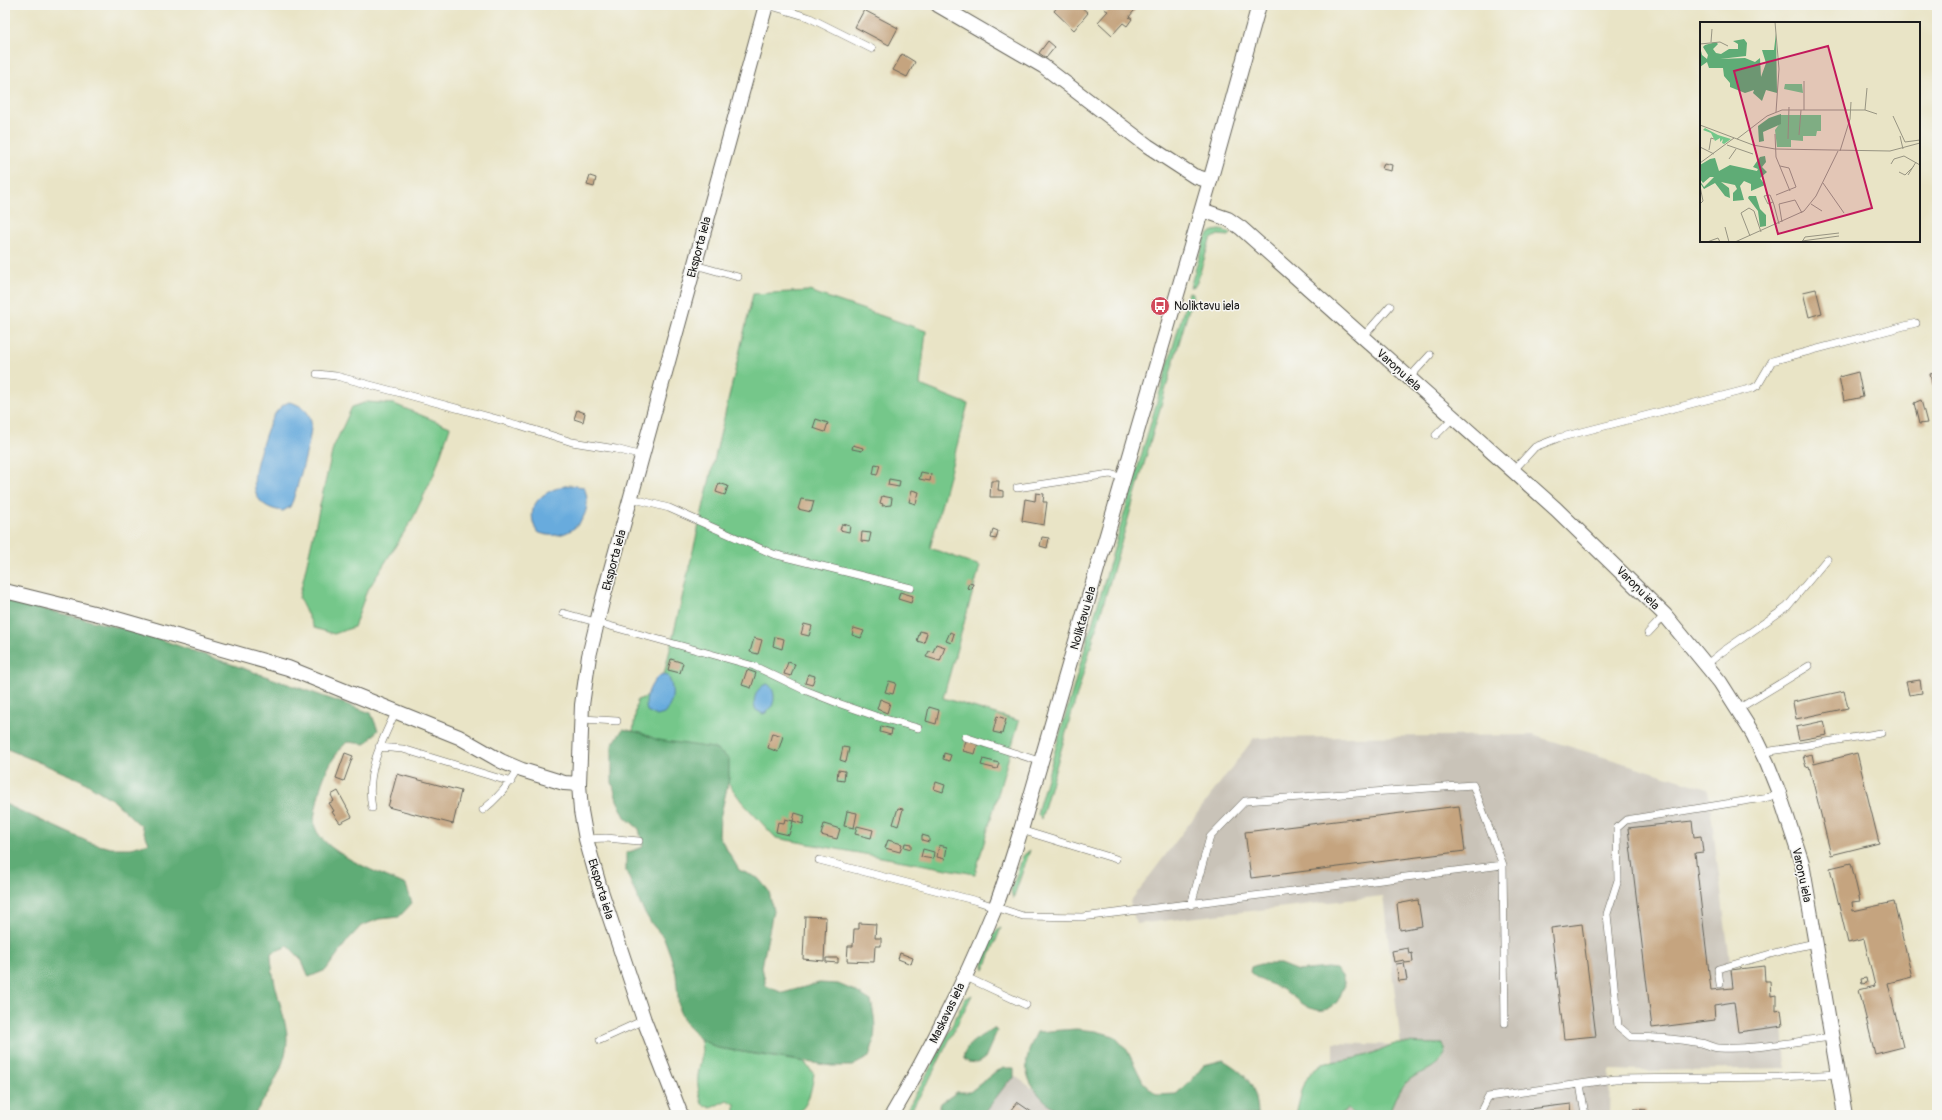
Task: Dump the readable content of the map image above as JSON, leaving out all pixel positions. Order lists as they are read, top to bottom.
{
  "streets": {
    "street": [
      "Eksporta iela",
      "Varoņu iela",
      "Noliktavu iela",
      "Maskavas iela"
    ]
  },
  "crossings": [
    ["Varoņu iela", "Noliktavu iela"],
    ["Noliktavu iela", "Maskavas iela"]
  ],
  "places": {
    "bus stop": ["Noliktavu iela"]
  }
}
